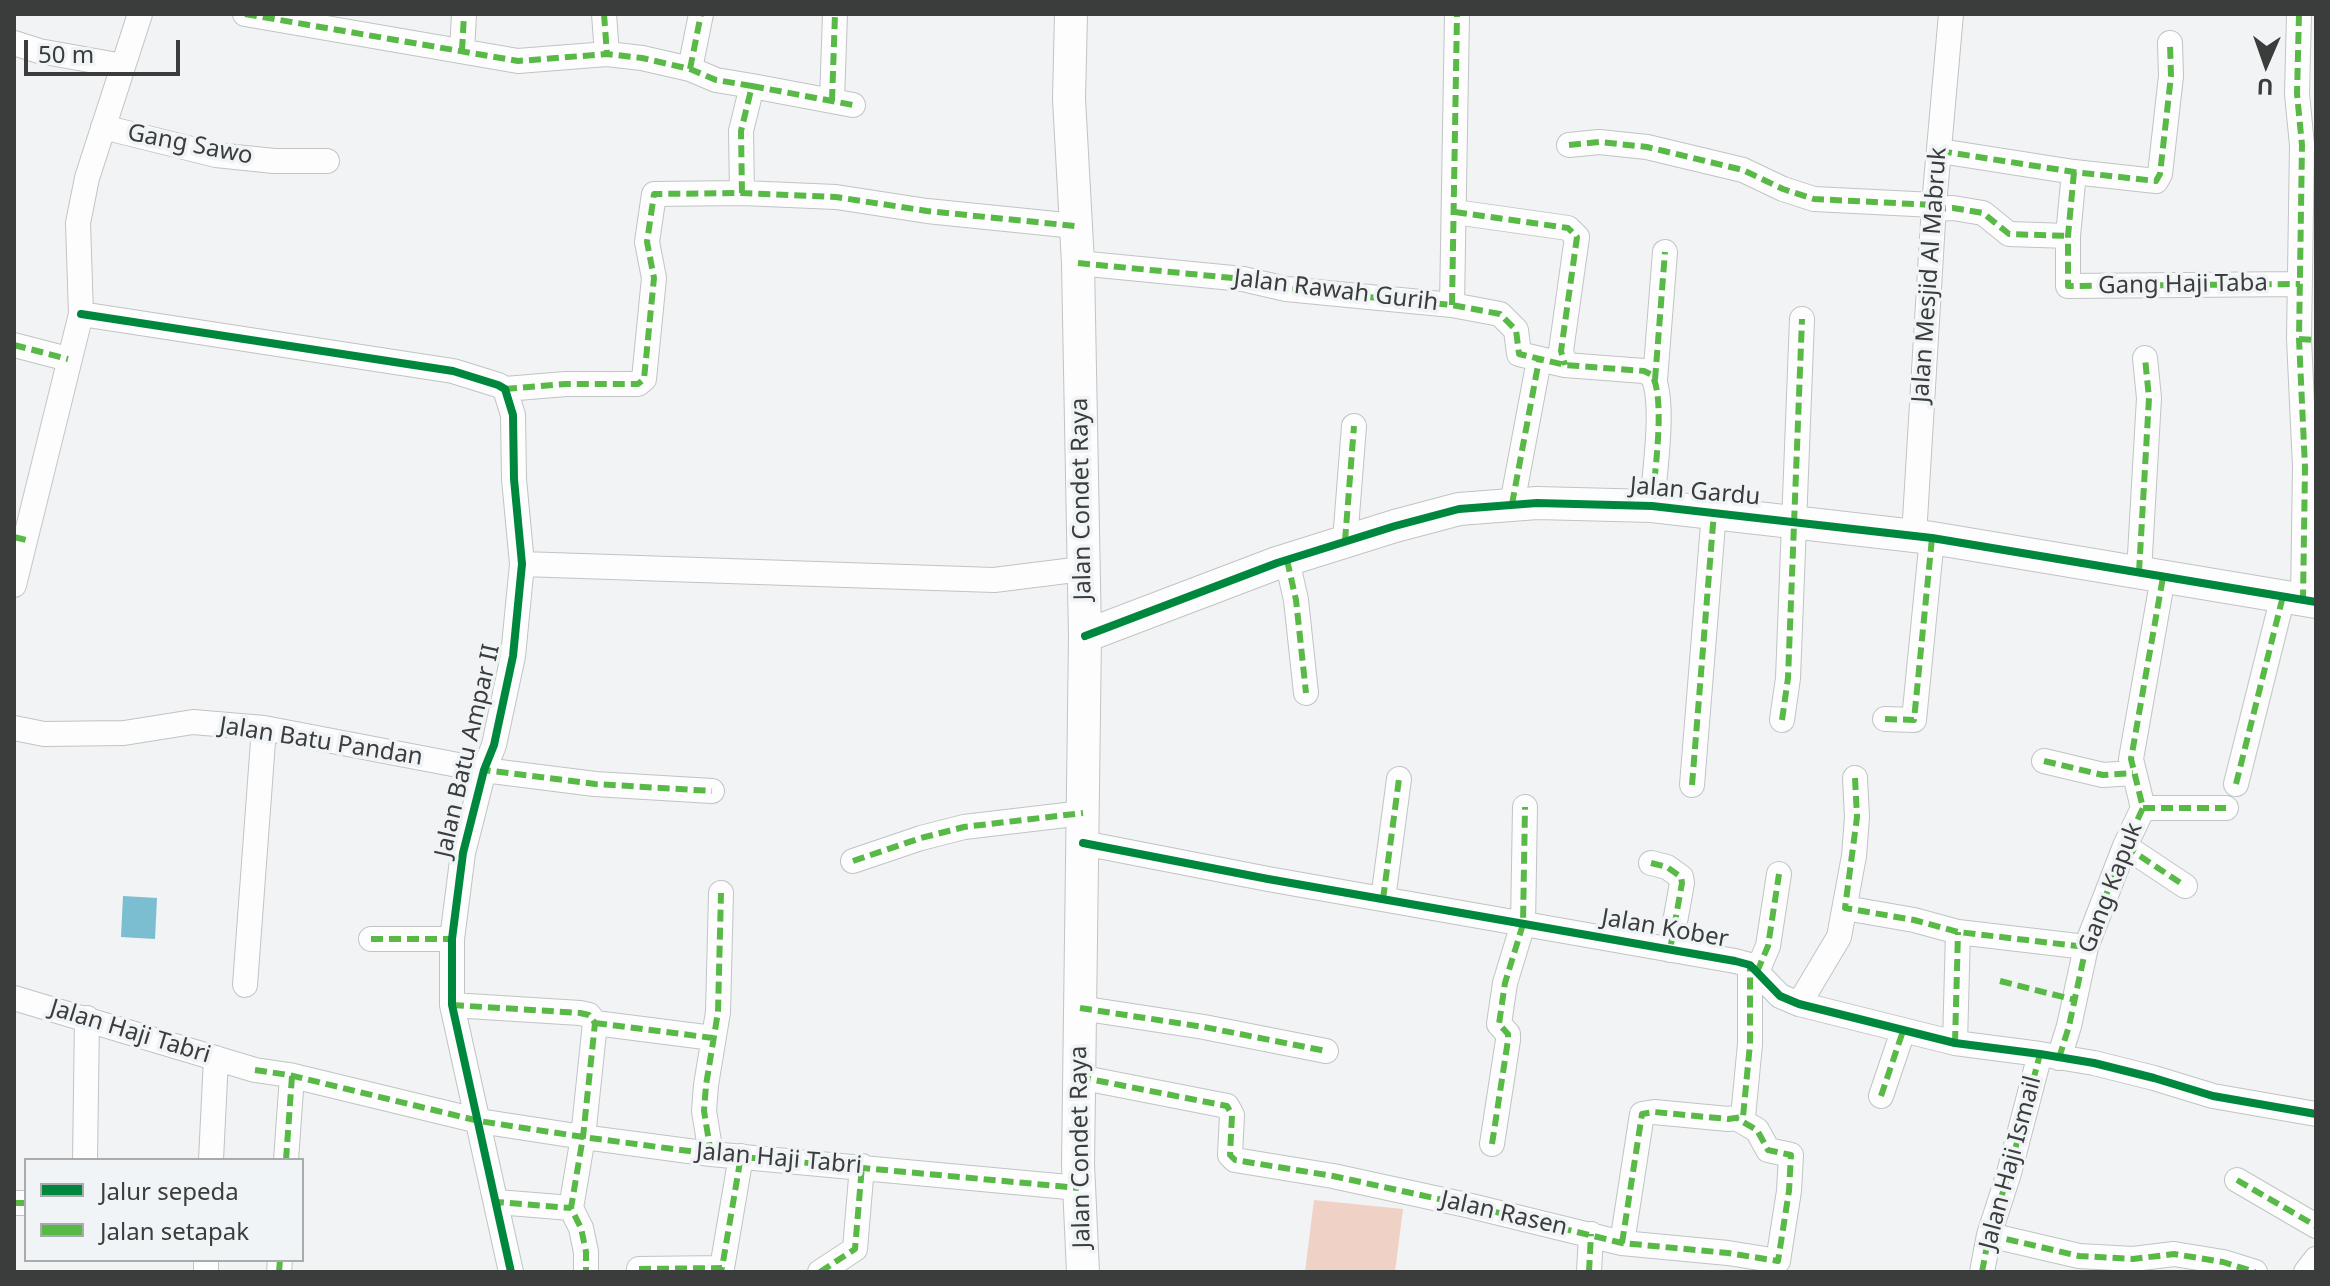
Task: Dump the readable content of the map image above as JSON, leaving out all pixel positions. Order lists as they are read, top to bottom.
{
  "streets": {
    "street": [
      "Gang Sawo",
      "Jalan Mesjid Al Mabruk",
      "Gang Haji Taba",
      "Jalan Rawah Gurih",
      "Jalan Gardu",
      "Jalan Condet Raya",
      "Jalan Batu Pandan",
      "Jalan Batu Ampar II",
      "Gang Kapuk",
      "Jalan Kober",
      "Jalan Haji Tabri",
      "Jalan Haji Ismail",
      "Jalan Rasen"
    ]
  },
  "crossings": [
    ["Jalan Mesjid Al Mabruk", "Jalan Gardu"],
    ["Jalan Rawah Gurih", "Jalan Condet Raya"],
    ["Jalan Gardu", "Jalan Condet Raya"],
    ["Jalan Gardu", "Gang Kapuk"],
    ["Jalan Condet Raya", "Jalan Kober"],
    ["Jalan Condet Raya", "Jalan Haji Tabri"],
    ["Jalan Condet Raya", "Jalan Rasen"],
    ["Jalan Batu Pandan", "Jalan Batu Ampar II"],
    ["Jalan Batu Ampar II", "Jalan Haji Tabri"],
    ["Gang Kapuk", "Jalan Haji Ismail"]
  ],
  "legend": ["Jalur sepeda", "Jalan setapak"],
  "scale_bar": "50 m",
  "north": "bottom"
}
